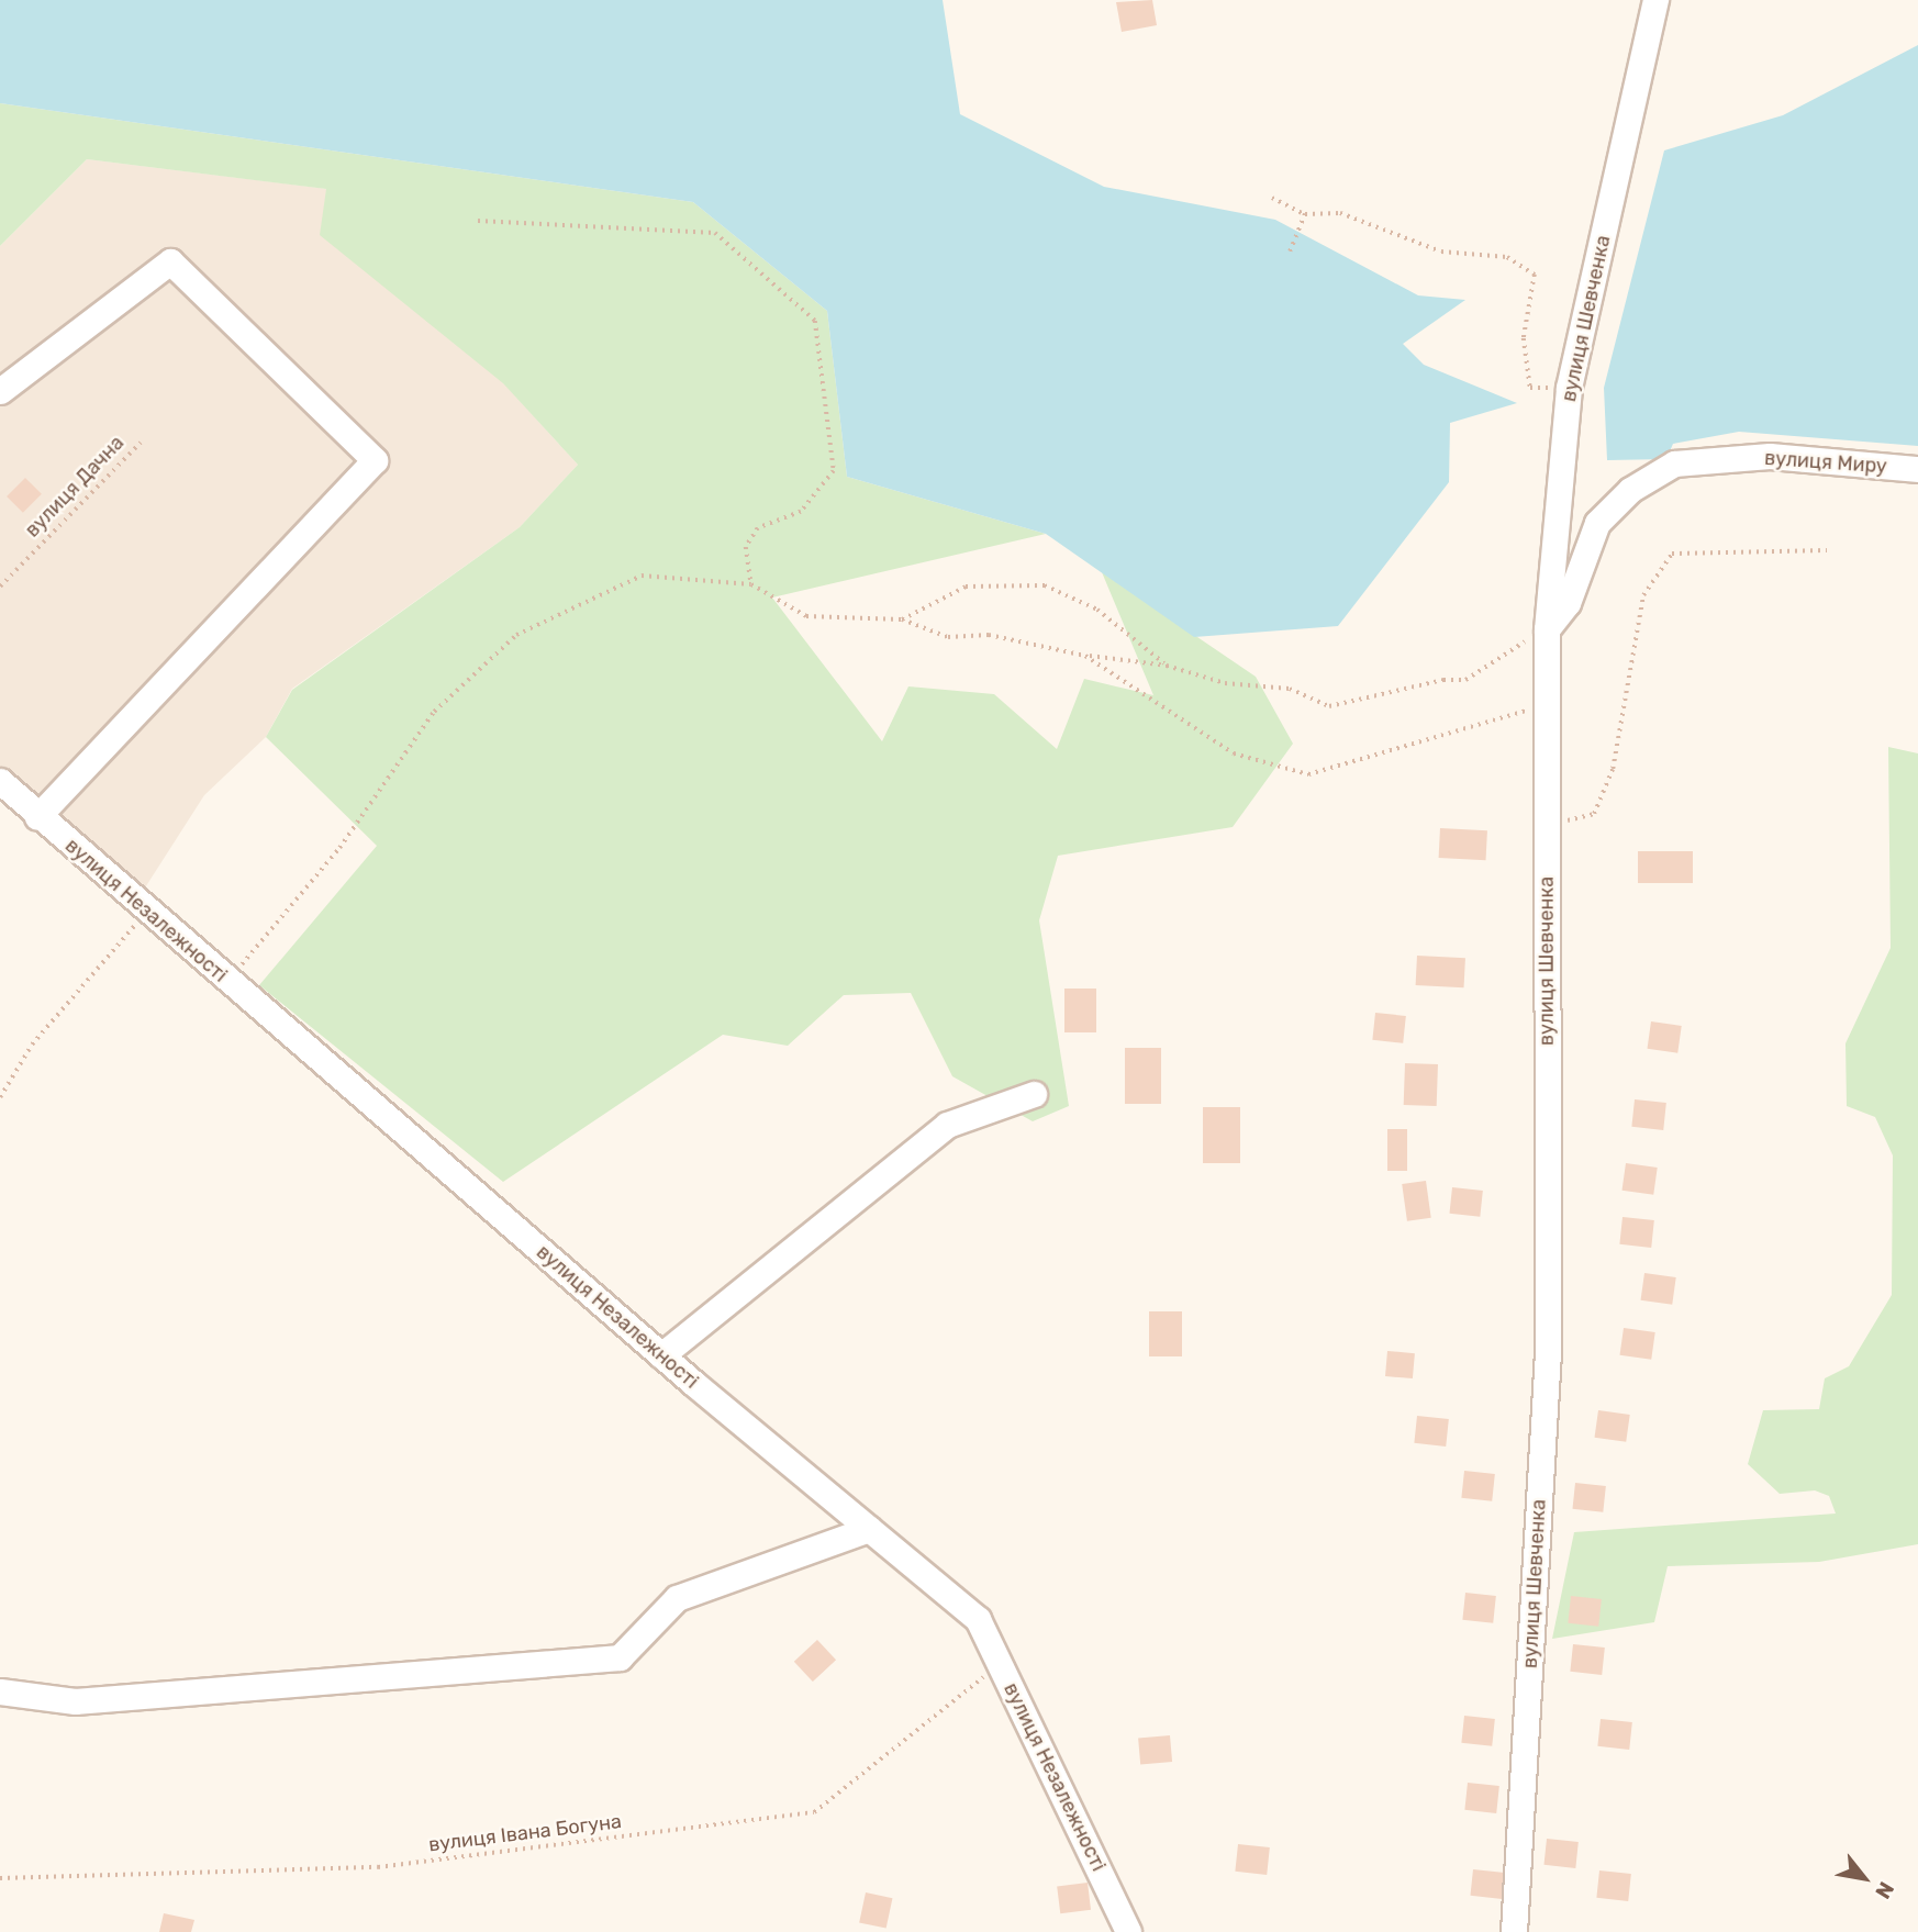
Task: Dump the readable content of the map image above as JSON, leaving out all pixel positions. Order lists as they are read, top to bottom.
{
  "streets": {
    "street": ["вулиця Шевченка", "вулиця Миру", "вулиця Незалежності"],
    "path": ["вулиця Дачна", "вулиця Івана Богуна"]
  },
  "crossings": [
    ["вулиця Шевченка", "вулиця Миру"],
    ["вулиця Незалежності", "вулиця Івана Богуна"]
  ],
  "north": "bottom right"
}
